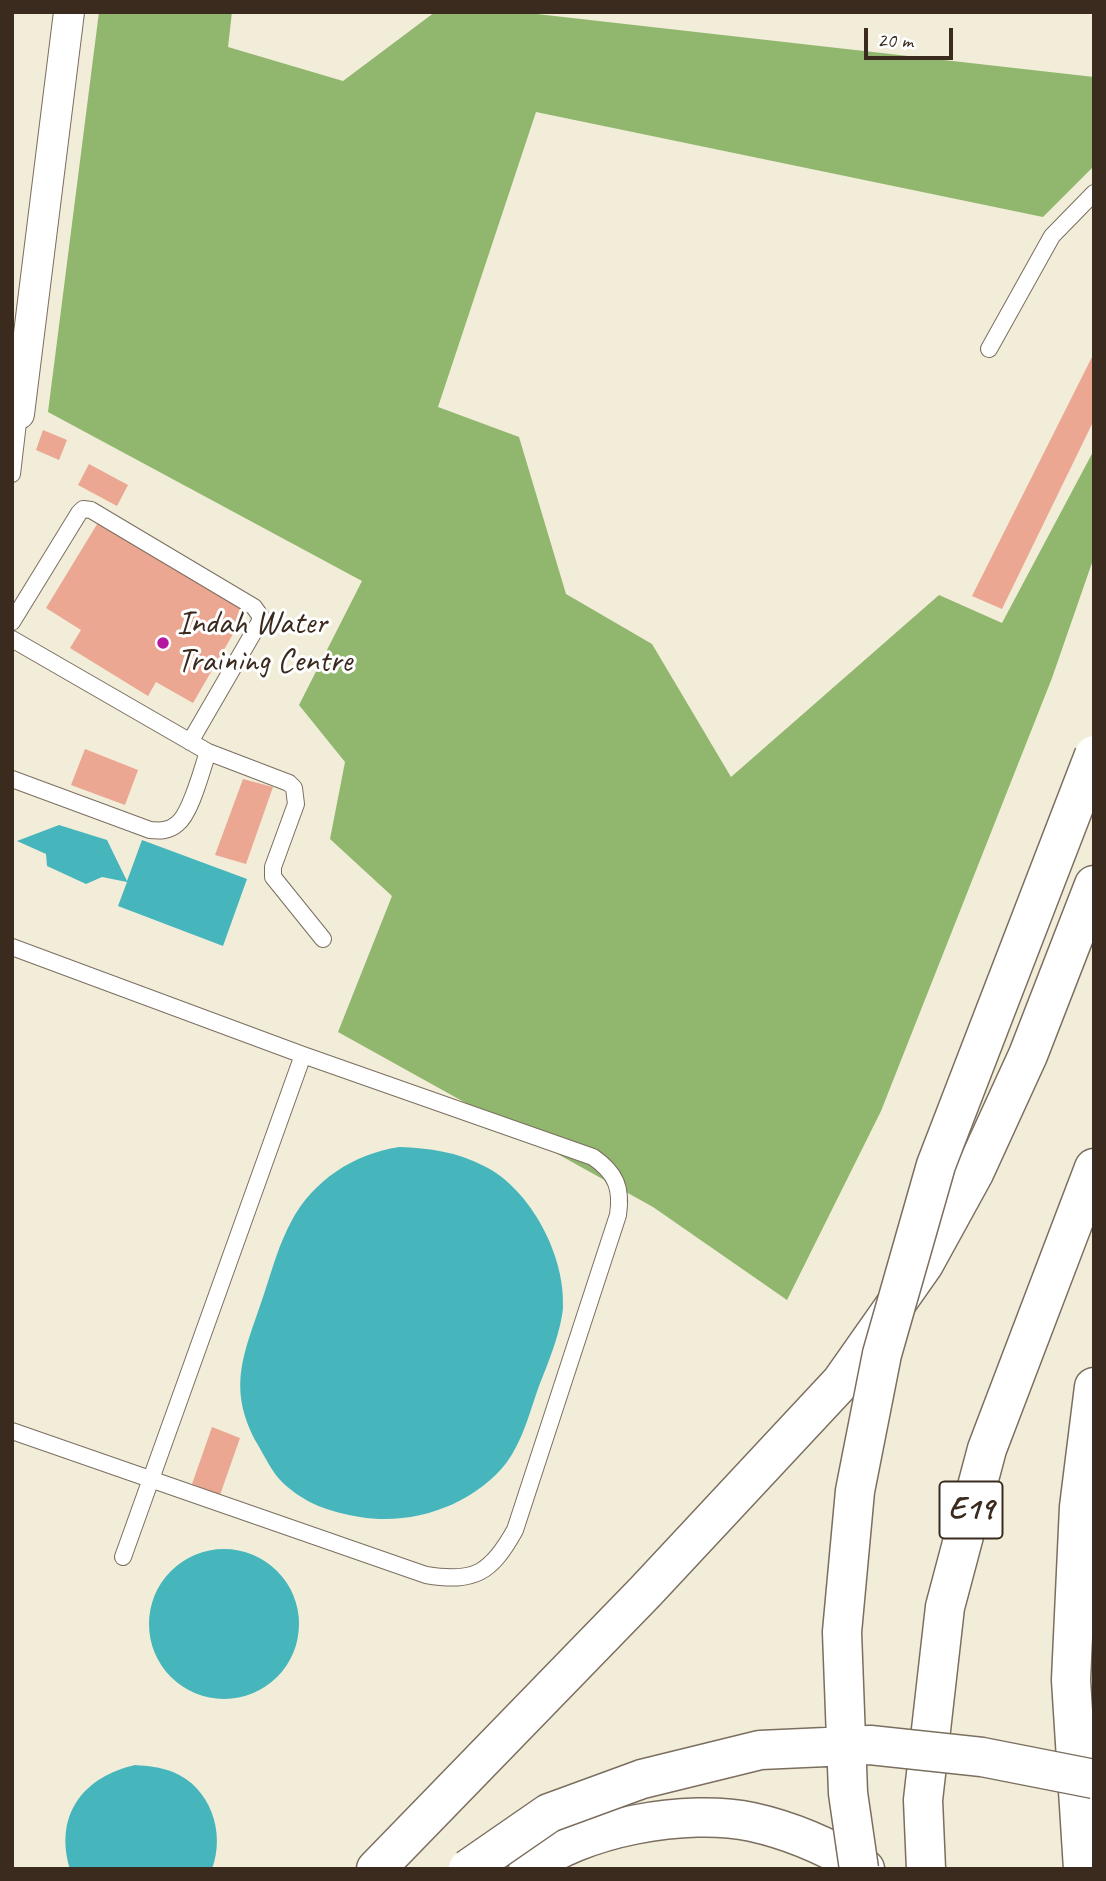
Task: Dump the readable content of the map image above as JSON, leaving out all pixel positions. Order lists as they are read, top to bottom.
{
  "streets": {
    "highway": ["E19"]
  },
  "places": ["Indah Water Training Centre"],
  "scale_bar": "20 m"
}
